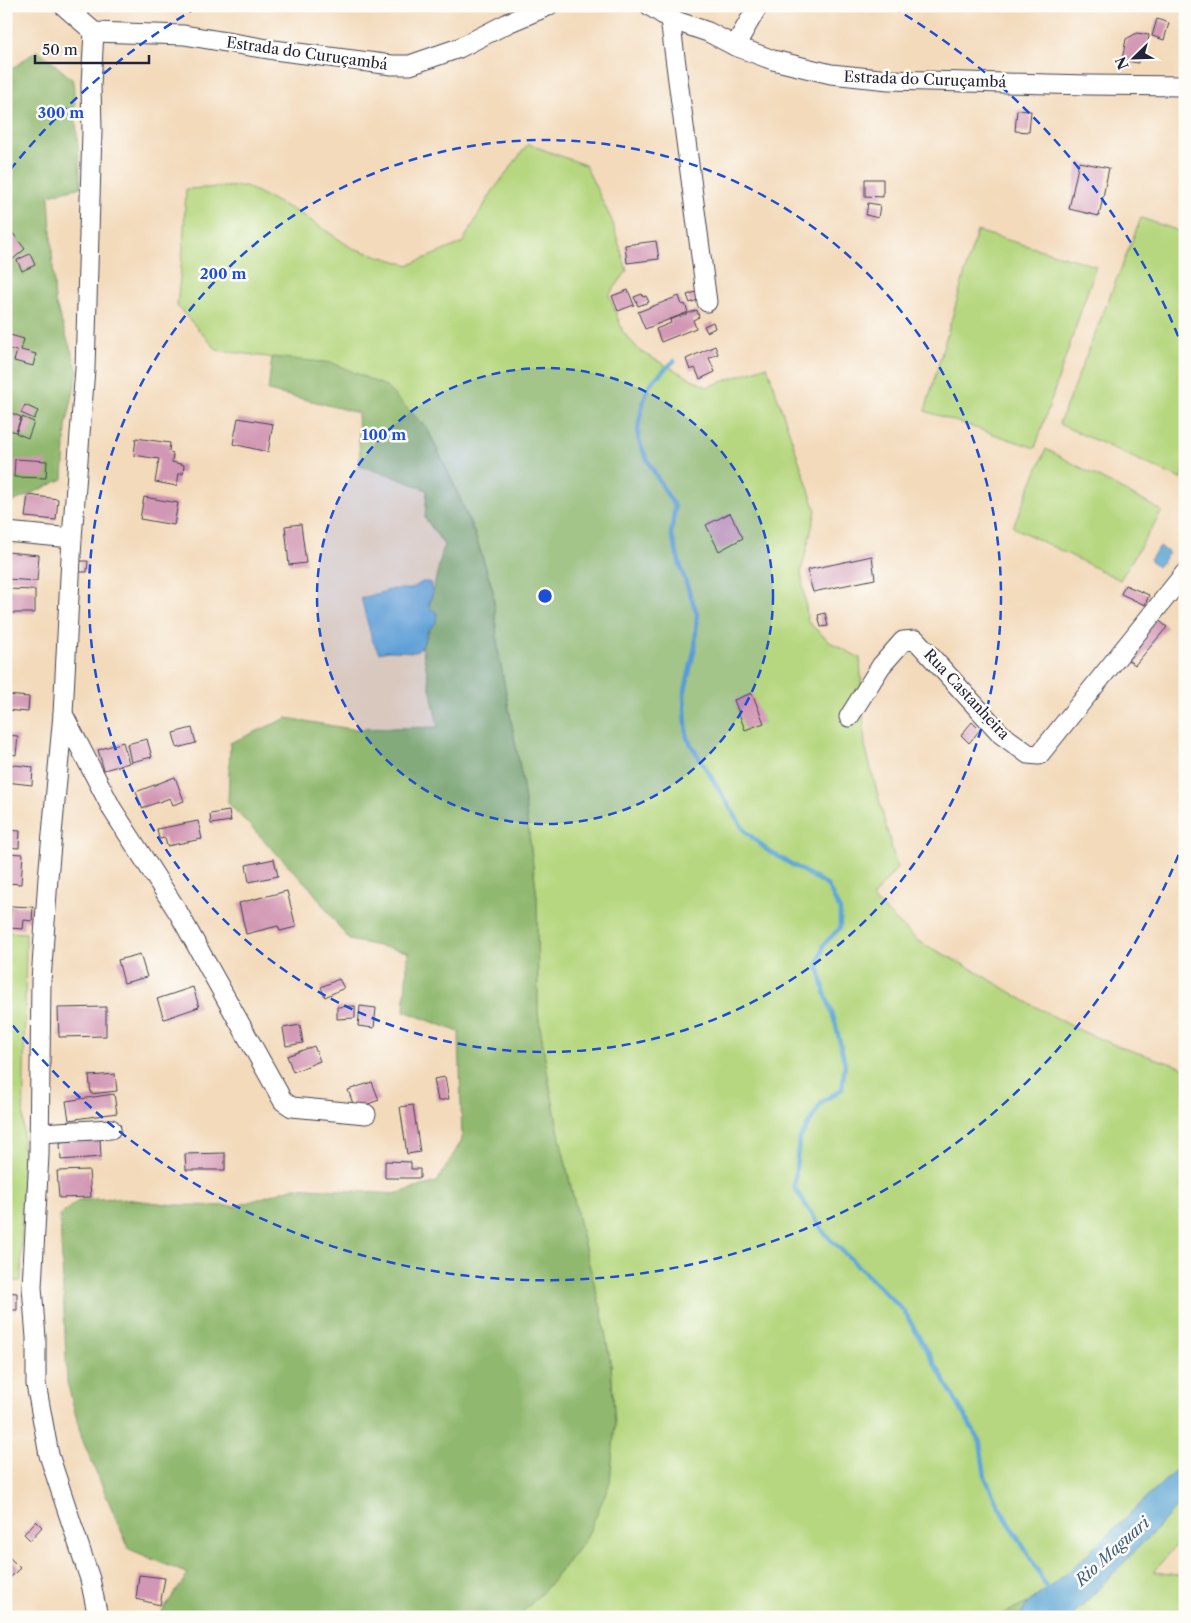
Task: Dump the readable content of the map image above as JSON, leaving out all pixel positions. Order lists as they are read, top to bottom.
{
  "streets": {
    "street": ["Estrada do Curuçambá", "Rua Castanheira"]
  },
  "water": ["Rio Maguari"],
  "scale_bar": "50 m",
  "north": "bottom left",
  "rings": ["300 m", "200 m", "100 m"]
}
